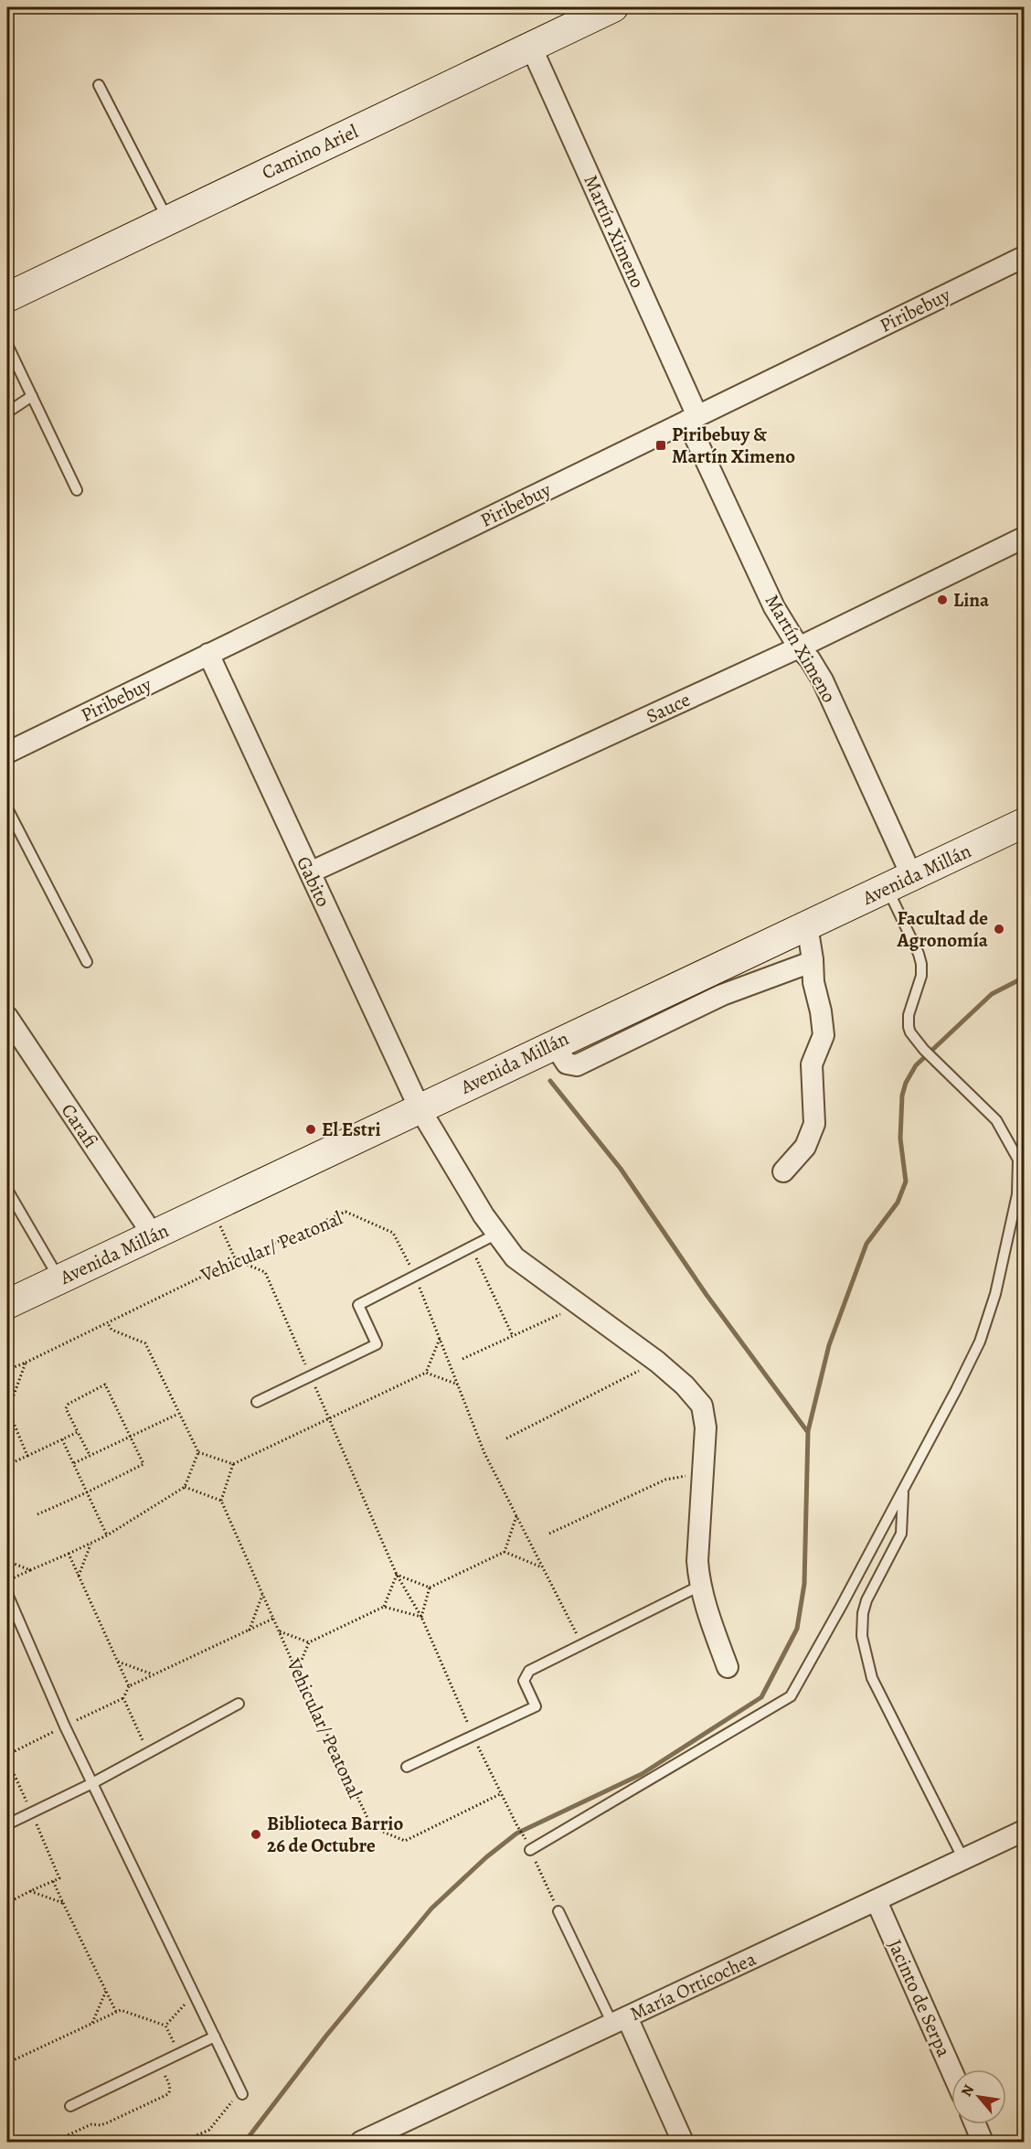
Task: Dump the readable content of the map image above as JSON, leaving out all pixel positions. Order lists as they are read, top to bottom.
{
  "streets": {
    "main road": ["Camino Ariel", "Avenida Millán"],
    "street": [
      "Martín Ximeno",
      "Piribebuy",
      "Sauce",
      "Gabito",
      "Carafi",
      "María Orticochea",
      "Jacinto de Serpa"
    ],
    "path": ["Vehicular/ Peatonal"]
  },
  "crossings": [
    ["Camino Ariel", "Martín Ximeno"],
    ["Martín Ximeno", "Piribebuy"],
    ["Martín Ximeno", "Sauce"],
    ["Martín Ximeno", "Avenida Millán"],
    ["Piribebuy", "Gabito"],
    ["Sauce", "Gabito"],
    ["Avenida Millán", "Gabito"],
    ["Avenida Millán", "Carafi"],
    ["María Orticochea", "Jacinto de Serpa"]
  ],
  "places": {
    "transit": ["Piribebuy & Martín Ximeno"],
    "other": [
      "Lina",
      "Facultad de Agronomía",
      "El Estri",
      "Biblioteca Barrio 26 de Octubre"
    ]
  },
  "north": "top left"
}
